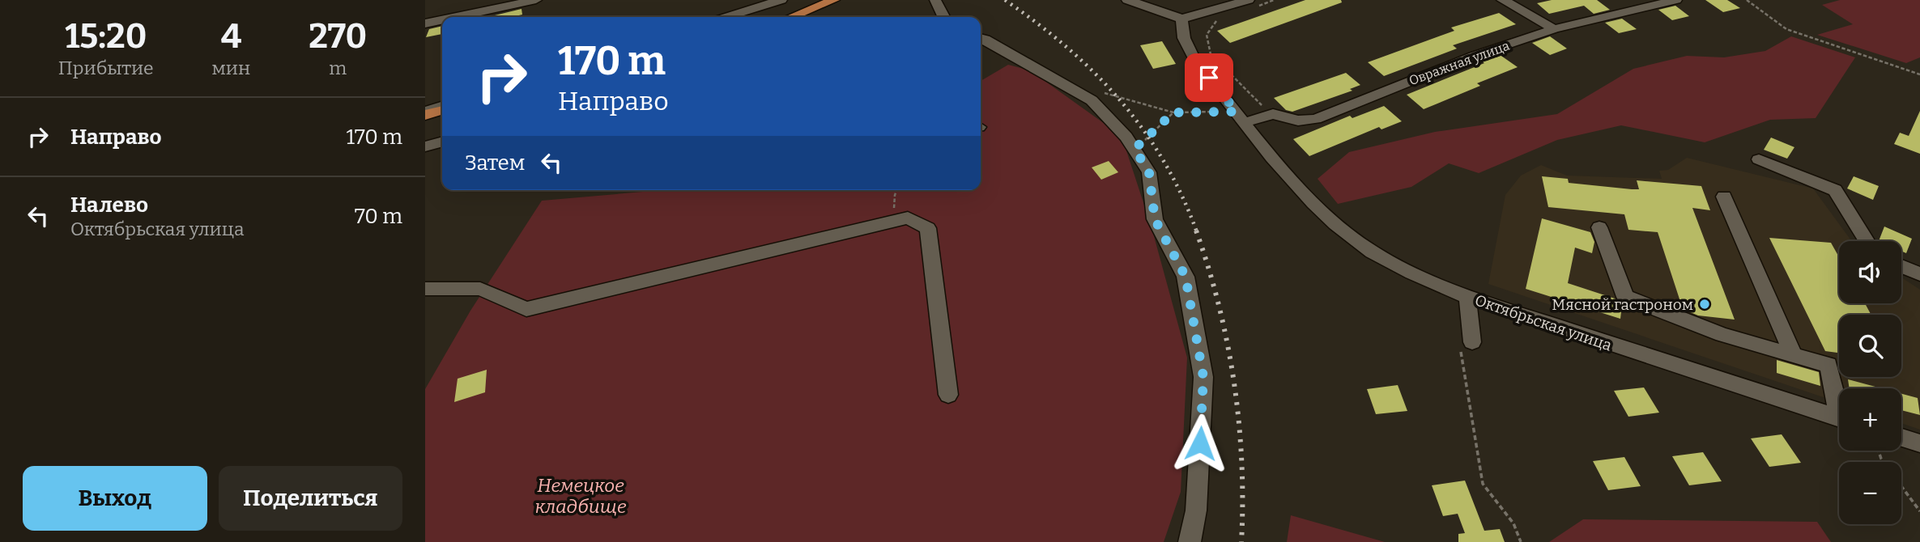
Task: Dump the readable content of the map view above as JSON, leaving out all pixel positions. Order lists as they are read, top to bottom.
{
  "streets": {
    "street": ["Овражная улица", "Октябрьская улица"]
  },
  "parks": ["Немецкое кладбище"],
  "places": ["Мясной гастроном"],
  "page": {
    "eta": [
      "15:20",
      "Прибытие",
      "4",
      "мин",
      "270",
      "m"
    ],
    "turn": ["170 m", "Направо"],
    "list": [
      {
        "name": "Направо",
        "value": "170 m"
      },
      {
        "name": "Налево",
        "note": "Октябрьская улица",
        "value": "70 m"
      }
    ],
    "then": "Затем",
    "map_buttons": ["+", "−"],
    "buttons": ["Выход", "Поделиться"]
  }
}
